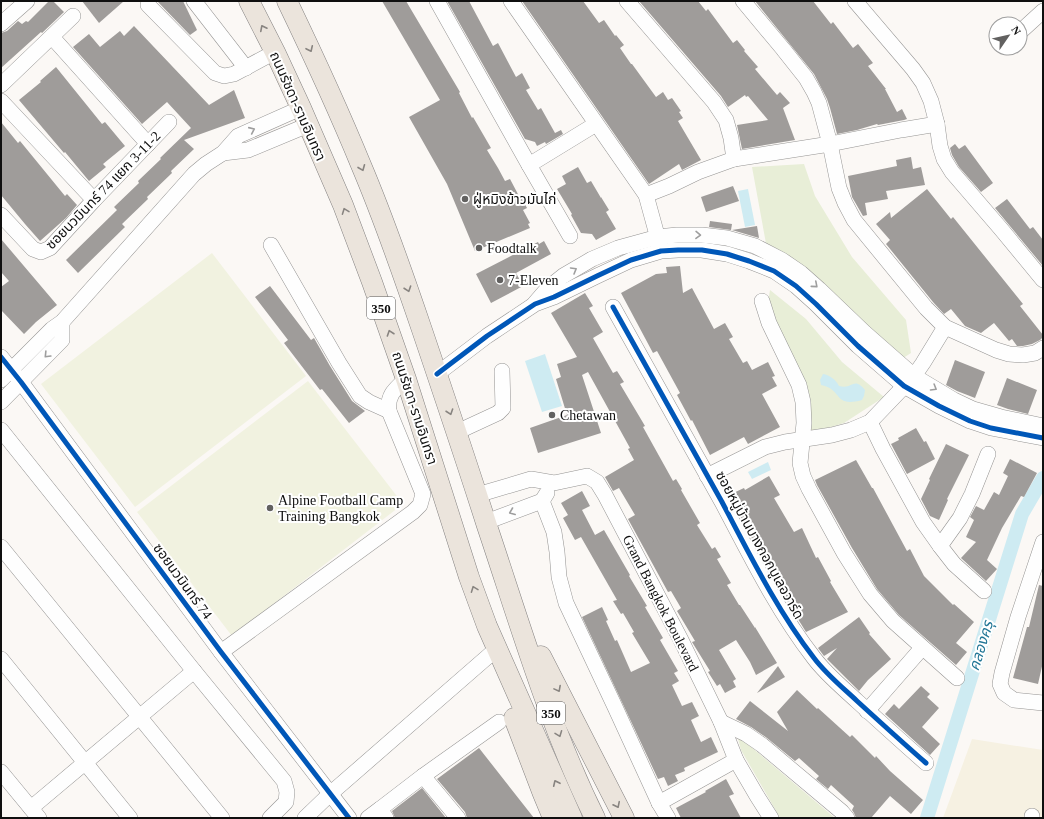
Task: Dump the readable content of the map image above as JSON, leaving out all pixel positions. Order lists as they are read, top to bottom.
{
  "streets": {
    "main road": ["ถนนรัชดา-รามอินทรา", "350"],
    "street": [
      "ซอยนวมินทร์ 74 แยก 3-11-2",
      "ซอยหมู่บ้านบางกอกบูเลอวาร์ด",
      "ซอยนวมินทร์ 74",
      "Grand Bangkok Boulevard"
    ]
  },
  "crossings": [
    ["350", "Grand Bangkok Boulevard"]
  ],
  "water": ["คลองครุ"],
  "places": [
    "ฝู่หมิงข้าวมันไก่",
    "Foodtalk",
    "7-Eleven",
    "Chetawan",
    "Alpine Football Camp Training Bangkok"
  ],
  "north": "top right"
}
